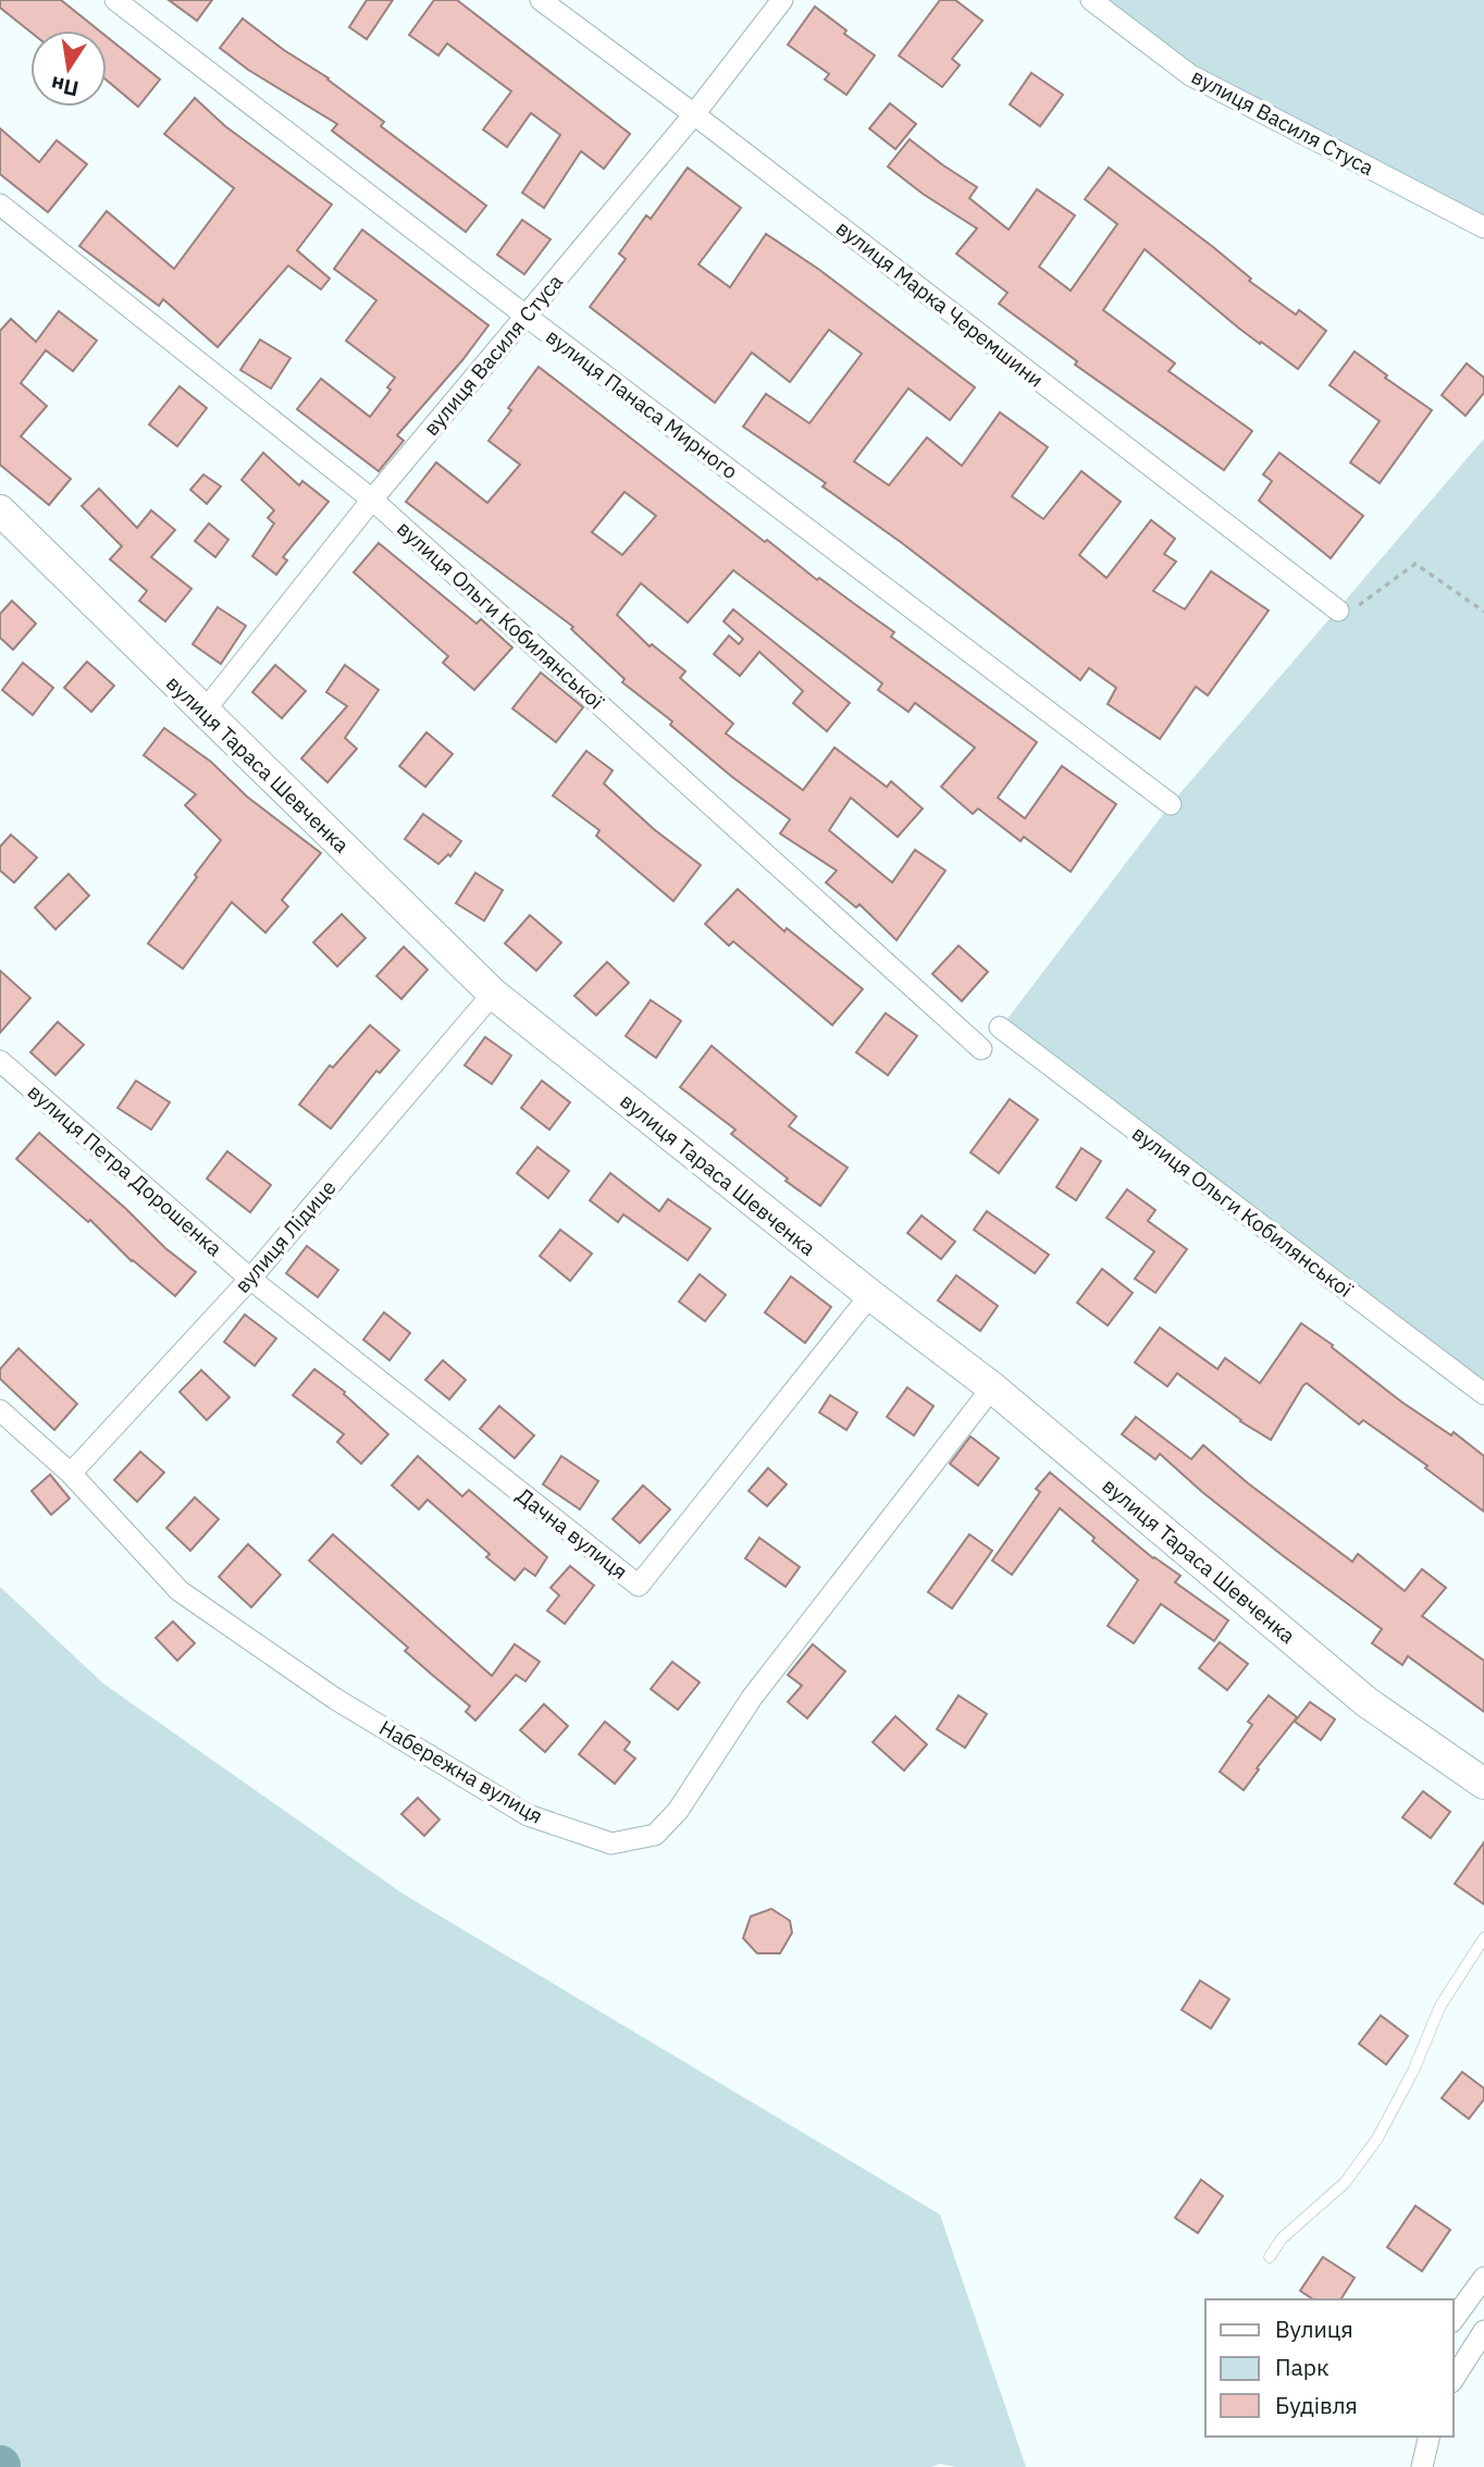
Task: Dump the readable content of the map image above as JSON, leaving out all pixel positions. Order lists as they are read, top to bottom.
{
  "streets": {
    "main road": ["вулиця Тараса Шевченка"],
    "street": [
      "вулиця Василя Стуса",
      "вулиця Марка Черемшини",
      "вулиця Панаса Мирного",
      "вулиця Ольги Кобилянської",
      "вулиця Петра Дорошенка",
      "вулиця Лідице",
      "Дачна вулиця",
      "Набережна вулиця"
    ]
  },
  "crossings": [
    ["вулиця Василя Стуса", "вулиця Марка Черемшини"],
    ["вулиця Василя Стуса", "вулиця Панаса Мирного"],
    ["вулиця Василя Стуса", "вулиця Ольги Кобилянської"],
    ["вулиця Василя Стуса", "вулиця Тараса Шевченка"],
    ["вулиця Тараса Шевченка", "вулиця Лідице"],
    ["вулиця Тараса Шевченка", "Дачна вулиця"],
    ["вулиця Тараса Шевченка", "Набережна вулиця"],
    ["вулиця Петра Дорошенка", "вулиця Лідице"],
    ["вулиця Петра Дорошенка", "Дачна вулиця"],
    ["вулиця Лідице", "Дачна вулиця"],
    ["вулиця Лідице", "Набережна вулиця"]
  ],
  "legend": ["Вулиця", "Парк", "Будівля"],
  "north": "bottom"
}
